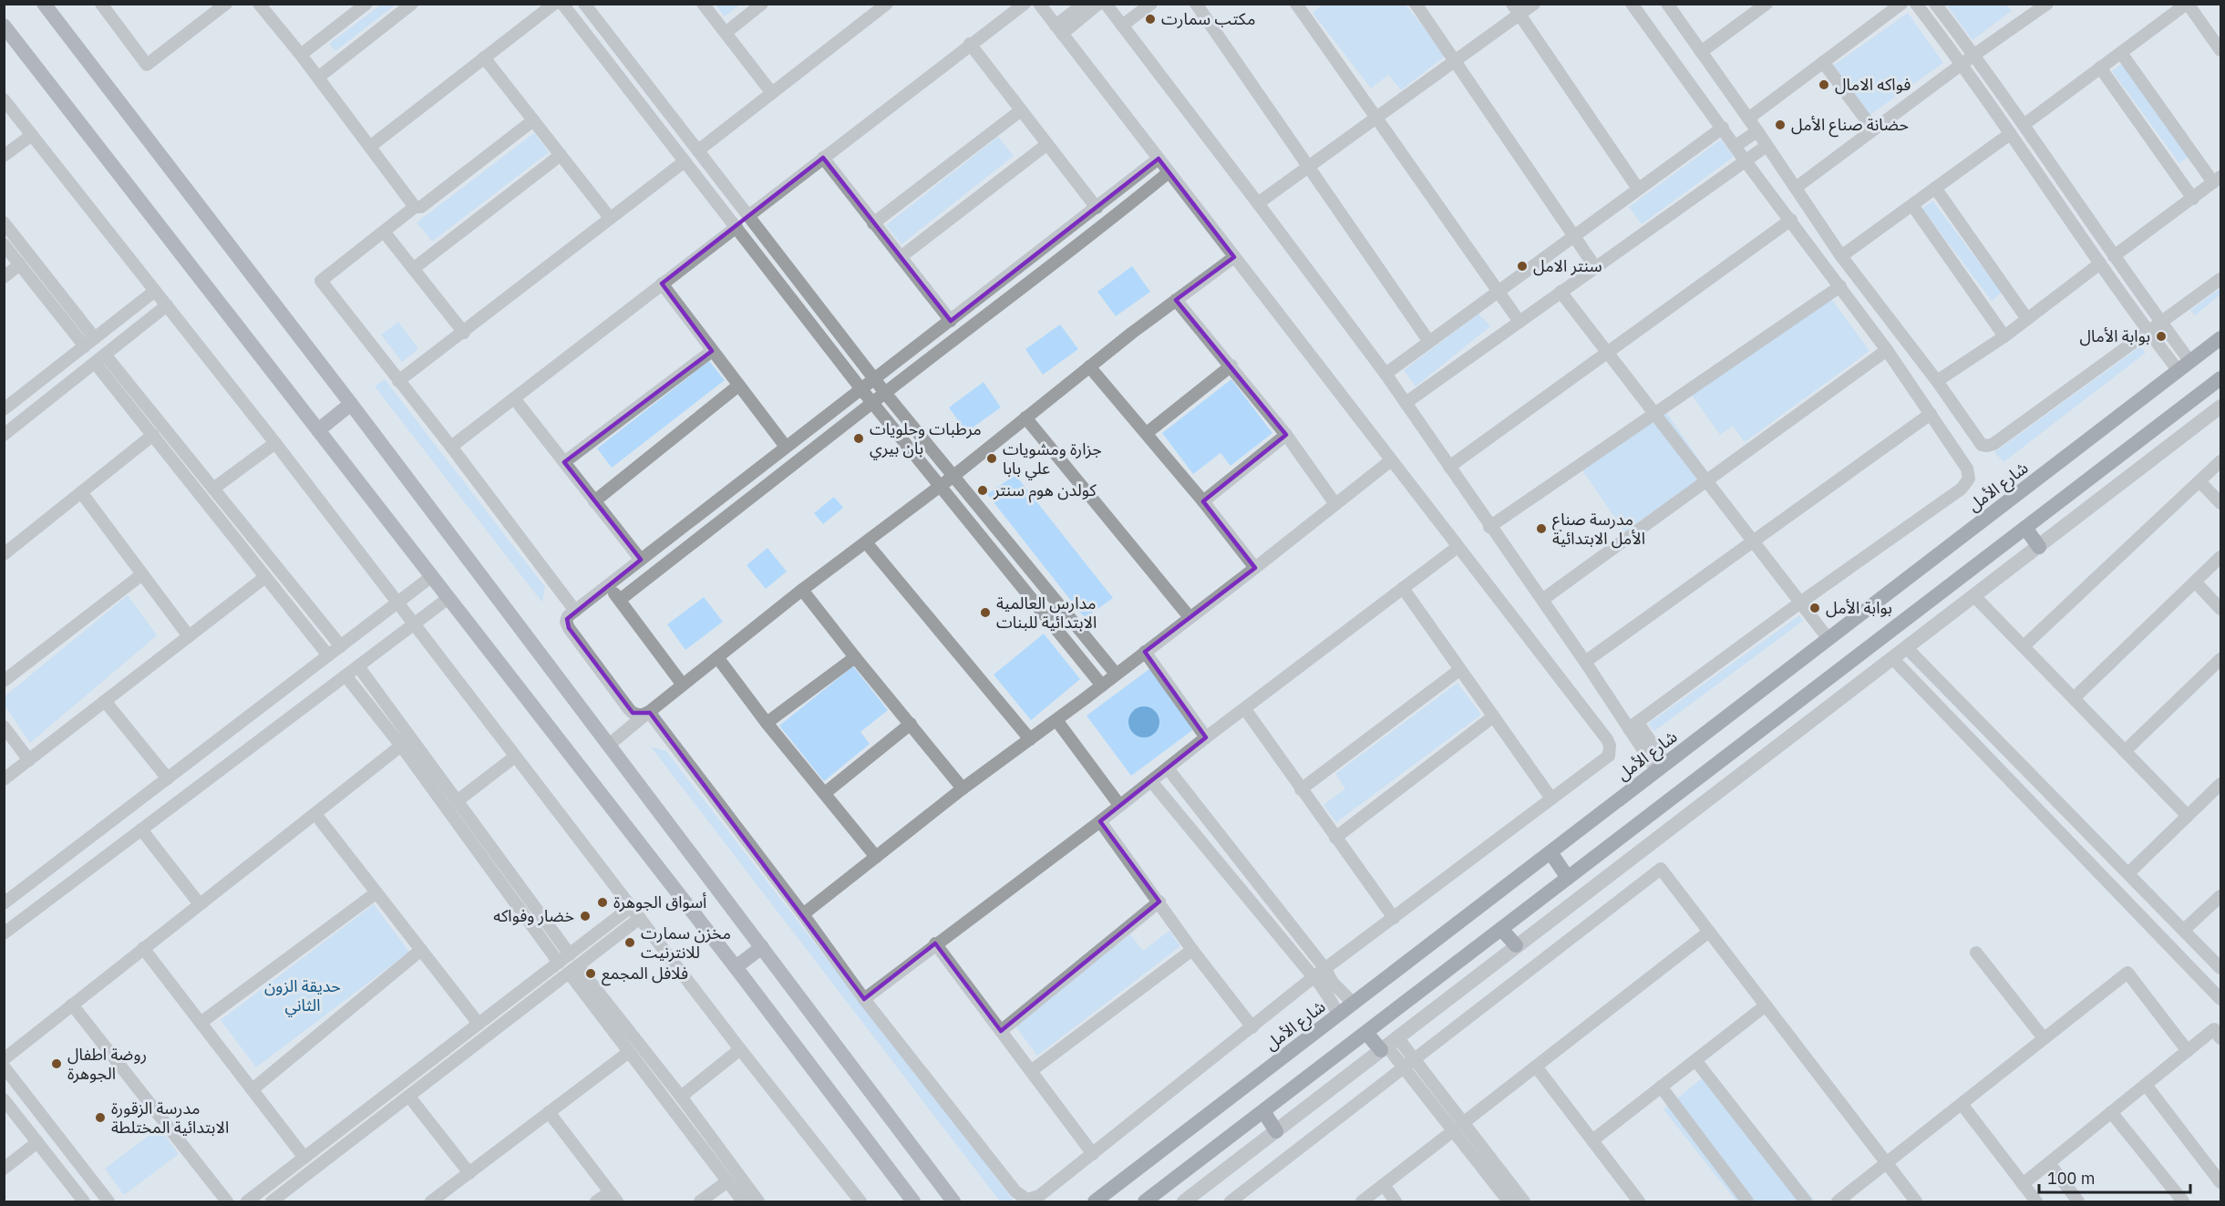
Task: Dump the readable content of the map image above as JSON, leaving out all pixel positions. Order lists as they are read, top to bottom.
{
  "streets": {
    "main road": ["شارع الأمل"]
  },
  "parks": ["حديقة الزون الثاني"],
  "places": [
    "مكتب سمارت",
    "فواكه الامال",
    "حضانة صناع الأمل",
    "سنتر الامل",
    "بوابة الأمال",
    "مرطبات وحلويات بان بيري",
    "جزارة ومشويات علي بابا",
    "كولدن هوم سنتر",
    "مدرسة صناع الأمل الابتدائية",
    "بوابة الأمل",
    "مدارس العالمية الابتدائية للبنات",
    "أسواق الجوهرة",
    "خضار وفواكه",
    "مخزن سمارت للانترنيت",
    "فلافل المجمع",
    "روضة اطفال الجوهرة",
    "مدرسة الزقورة الابتدائية المختلطة"
  ],
  "scale_bar": "100 m"
}
